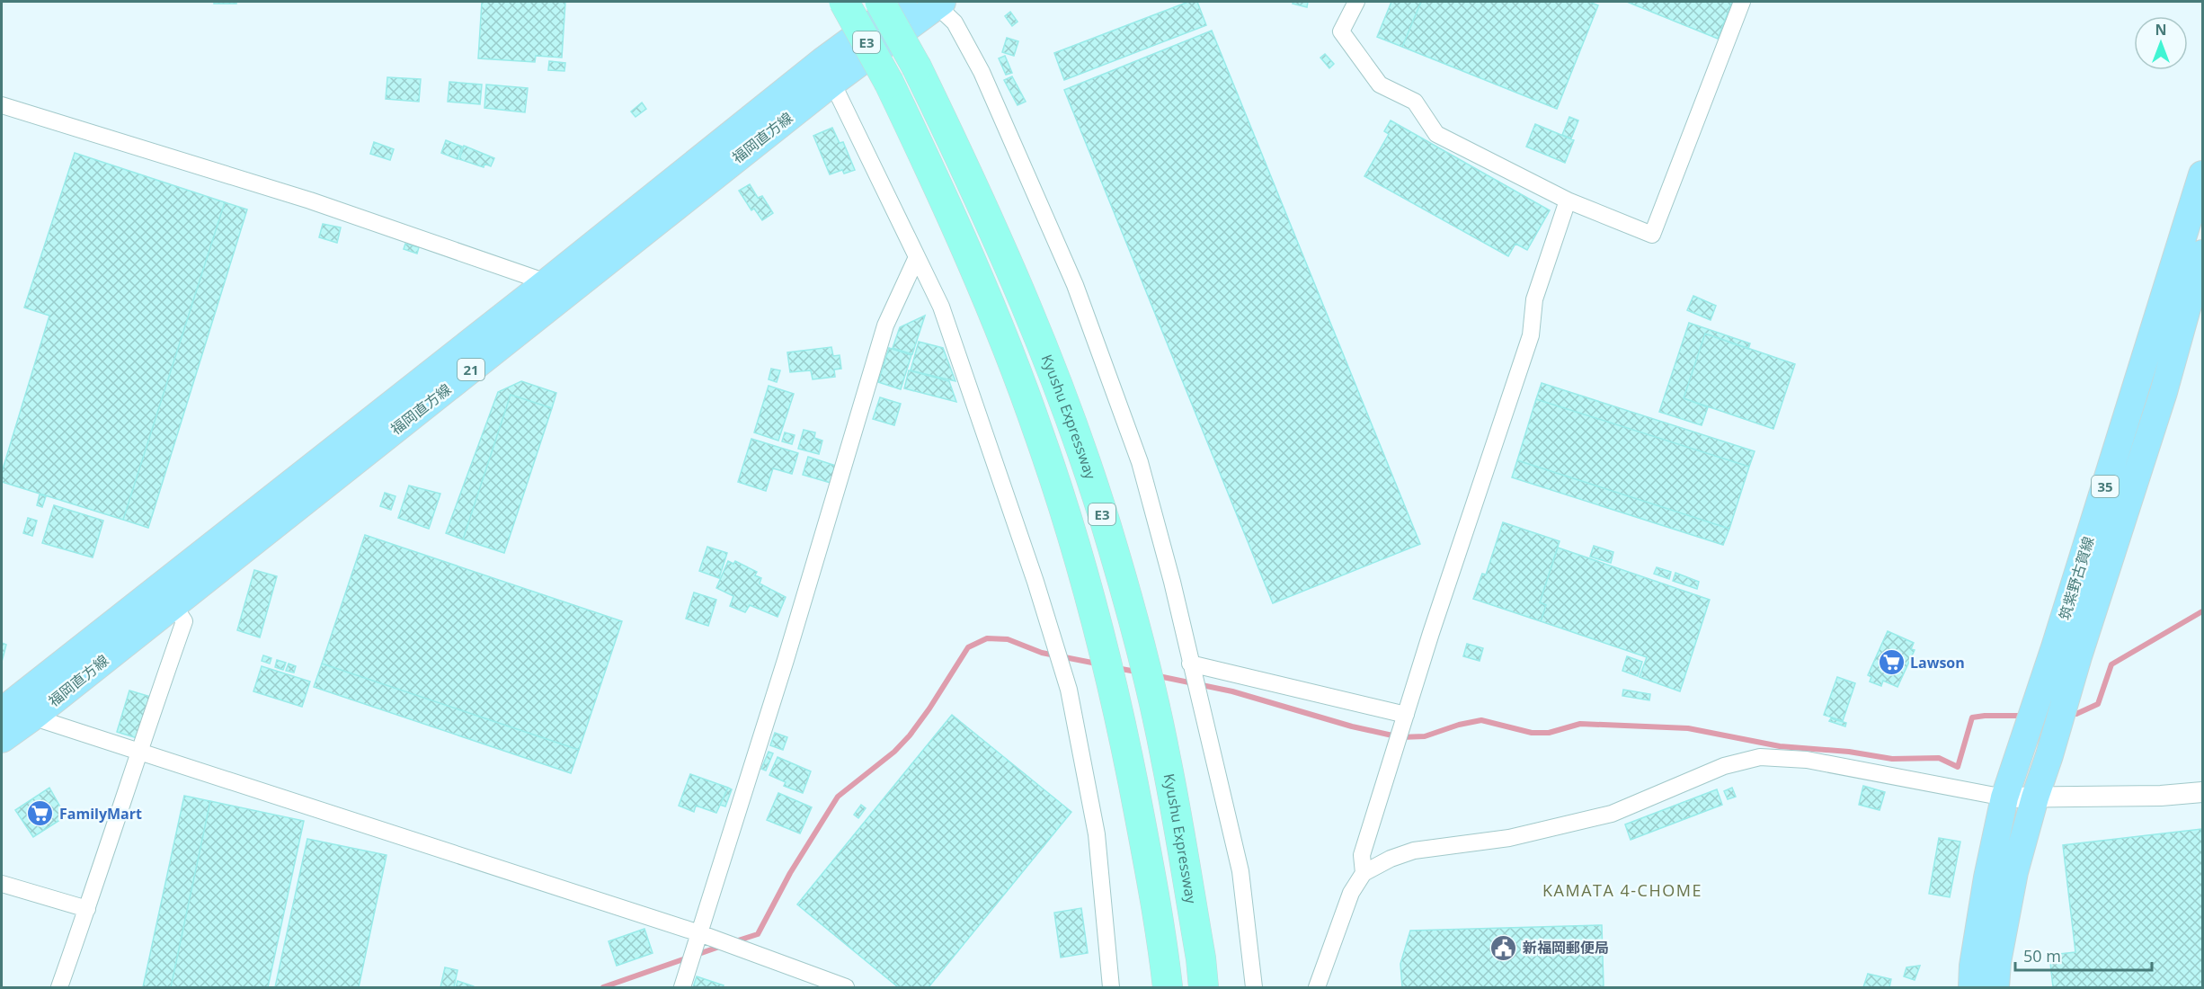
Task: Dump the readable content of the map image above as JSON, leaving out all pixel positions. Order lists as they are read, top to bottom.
{
  "streets": {
    "highway": ["E3", "Kyushu Expressway"],
    "main road": [
      "福岡直方線",
      "21",
      "35",
      "筑紫野古賀線"
    ]
  },
  "districts": ["KAMATA 4-CHOME"],
  "places": {
    "supermarket": ["Lawson", "FamilyMart"],
    "public building": ["新福岡郵便局"]
  },
  "scale_bar": "50 m",
  "north": "top"
}
